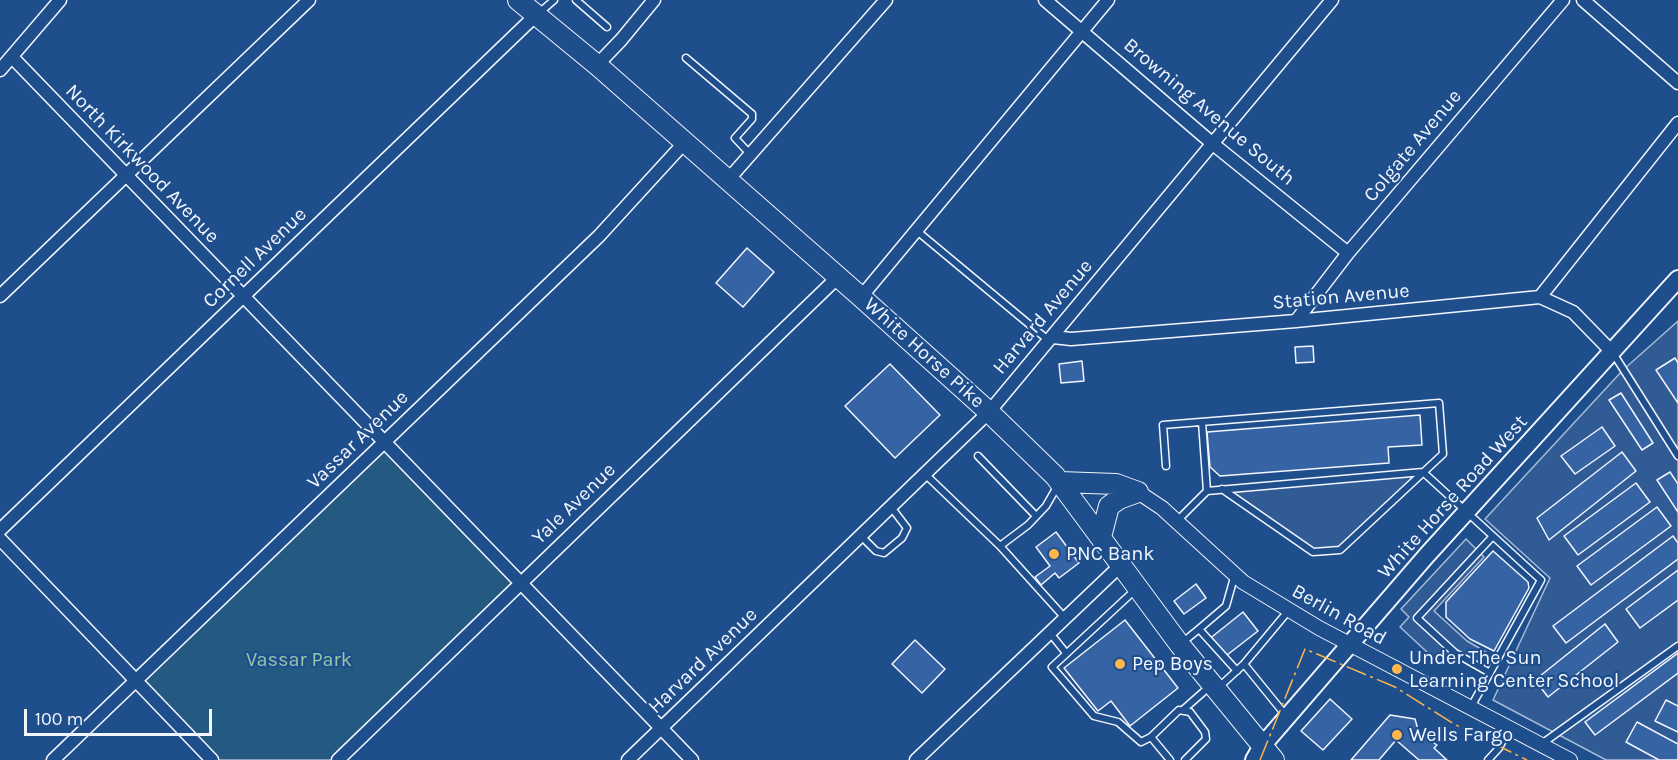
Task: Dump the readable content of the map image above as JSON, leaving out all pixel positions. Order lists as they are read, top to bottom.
{
  "streets": {
    "highway": ["White Horse Pike"],
    "main road": ["White Horse Road West"],
    "street": [
      "Browning Avenue South",
      "Colgate Avenue",
      "North Kirkwood Avenue",
      "Cornell Avenue",
      "Station Avenue",
      "Harvard Avenue",
      "Vassar Avenue",
      "Yale Avenue",
      "Berlin Road"
    ]
  },
  "crossings": [
    ["Browning Avenue South", "Colgate Avenue"],
    ["Browning Avenue South", "Harvard Avenue"],
    ["Colgate Avenue", "Station Avenue"],
    ["North Kirkwood Avenue", "Cornell Avenue"],
    ["North Kirkwood Avenue", "Harvard Avenue"],
    ["North Kirkwood Avenue", "Vassar Avenue"],
    ["North Kirkwood Avenue", "Yale Avenue"],
    ["Cornell Avenue", "White Horse Pike"],
    ["Station Avenue", "Harvard Avenue"],
    ["Harvard Avenue", "White Horse Pike"],
    ["White Horse Pike", "Vassar Avenue"],
    ["White Horse Pike", "White Horse Road West"],
    ["White Horse Pike", "Yale Avenue"],
    ["White Horse Road West", "Berlin Road"]
  ],
  "parks": ["Vassar Park"],
  "places": [
    "PNC Bank",
    "Pep Boys",
    "Under The Sun Learning Center School",
    "Wells Fargo"
  ],
  "scale_bar": "100 m"
}
